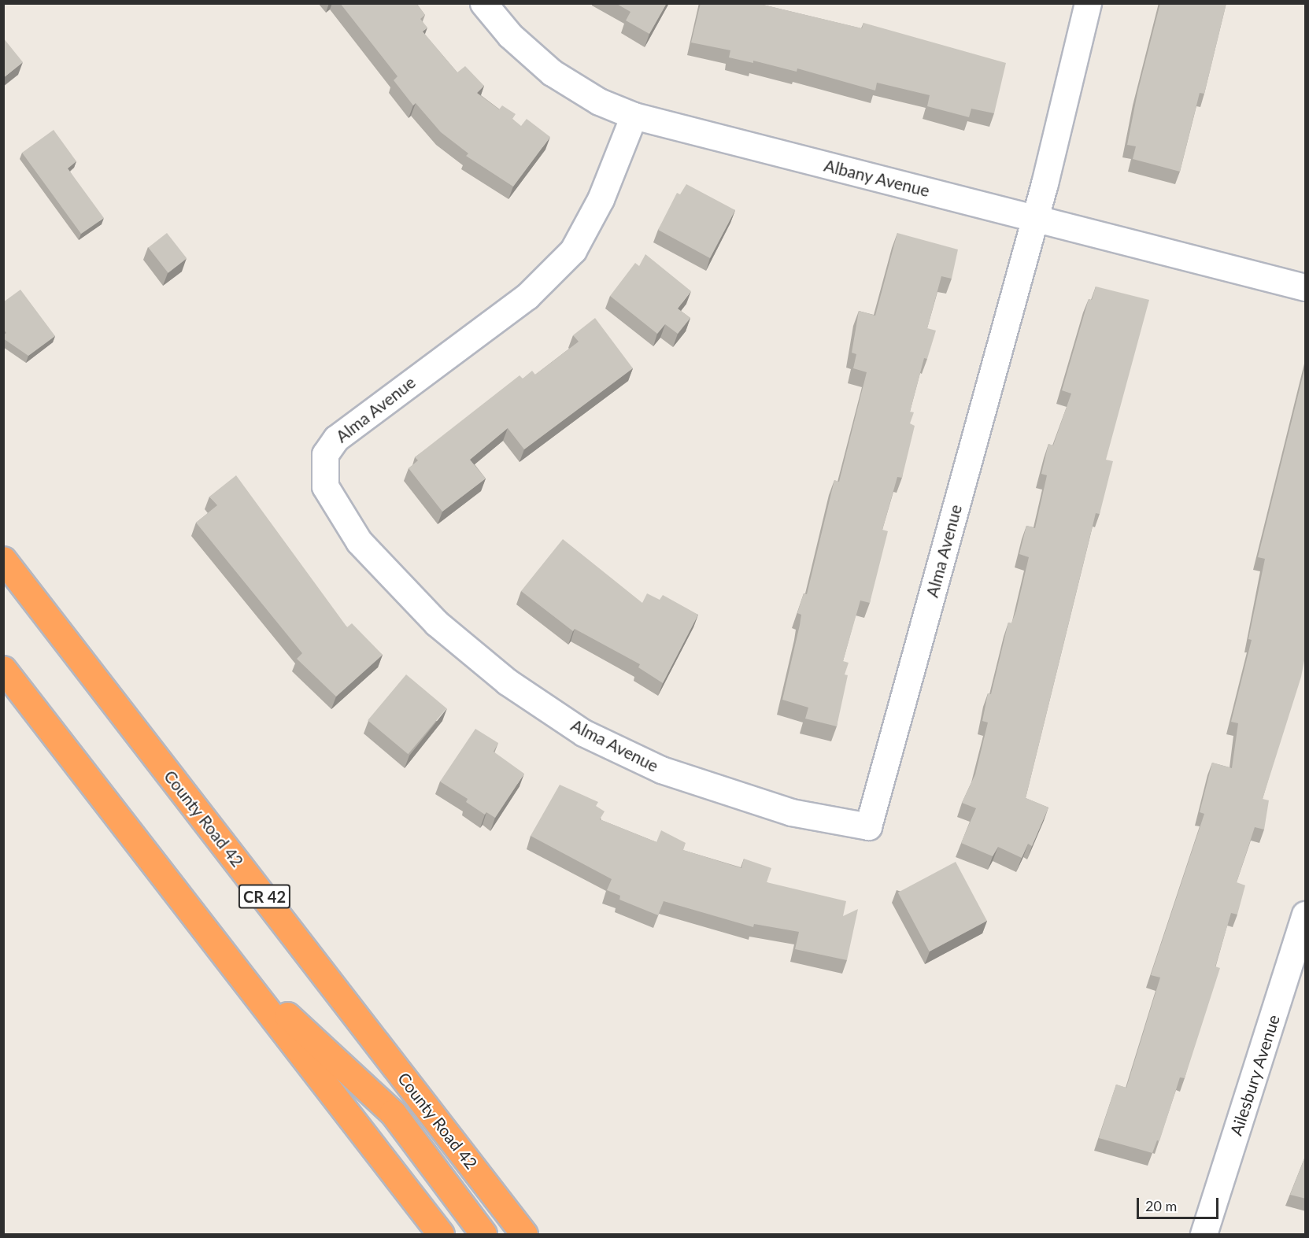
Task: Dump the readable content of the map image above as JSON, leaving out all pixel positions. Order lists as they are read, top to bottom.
{
  "streets": {
    "highway": ["County Road 42", "CR 42"],
    "street": ["Albany Avenue", "Alma Avenue", "Ailesbury Avenue"]
  },
  "crossings": [
    ["Albany Avenue", "Alma Avenue"]
  ],
  "scale_bar": "20 m"
}
